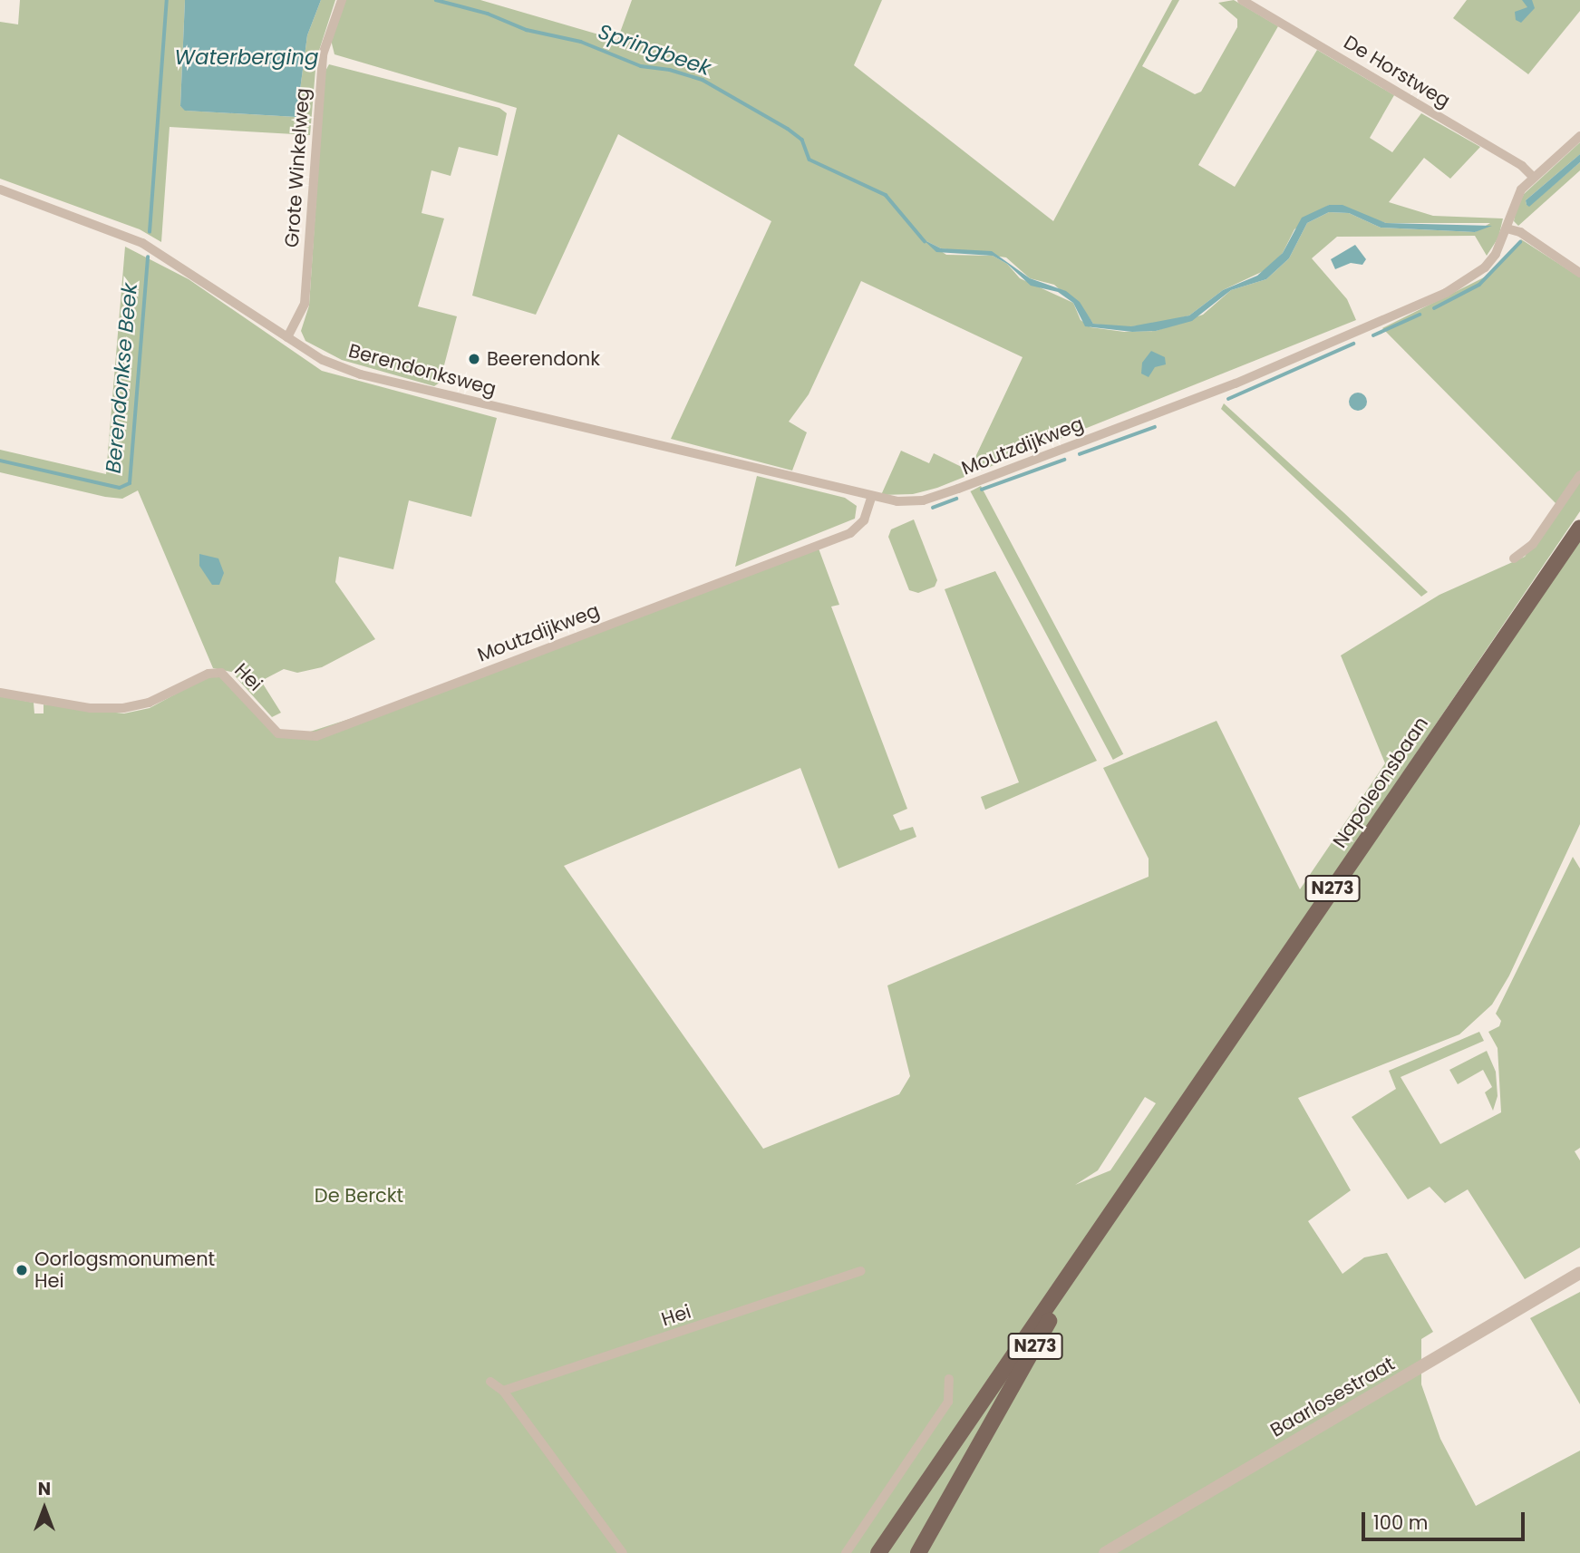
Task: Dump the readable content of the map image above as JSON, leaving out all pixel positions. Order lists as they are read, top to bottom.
{
  "streets": {
    "main road": ["Napoleonsbaan", "N273"],
    "street": [
      "De Horstweg",
      "Grote Winkelweg",
      "Berendonksweg",
      "Moutzdijkweg",
      "Hei",
      "Baarlosestraat"
    ]
  },
  "crossings": [
    ["De Horstweg", "Moutzdijkweg"],
    ["Grote Winkelweg", "Berendonksweg"],
    ["Berendonksweg", "Moutzdijkweg"],
    ["Moutzdijkweg", "Hei"]
  ],
  "water": ["Springbeek", "Waterberging", "Berendonkse Beek"],
  "parks": ["De Berckt"],
  "places": ["Beerendonk", "Oorlogsmonument Hei"],
  "scale_bar": "100 m",
  "north": "top"
}
